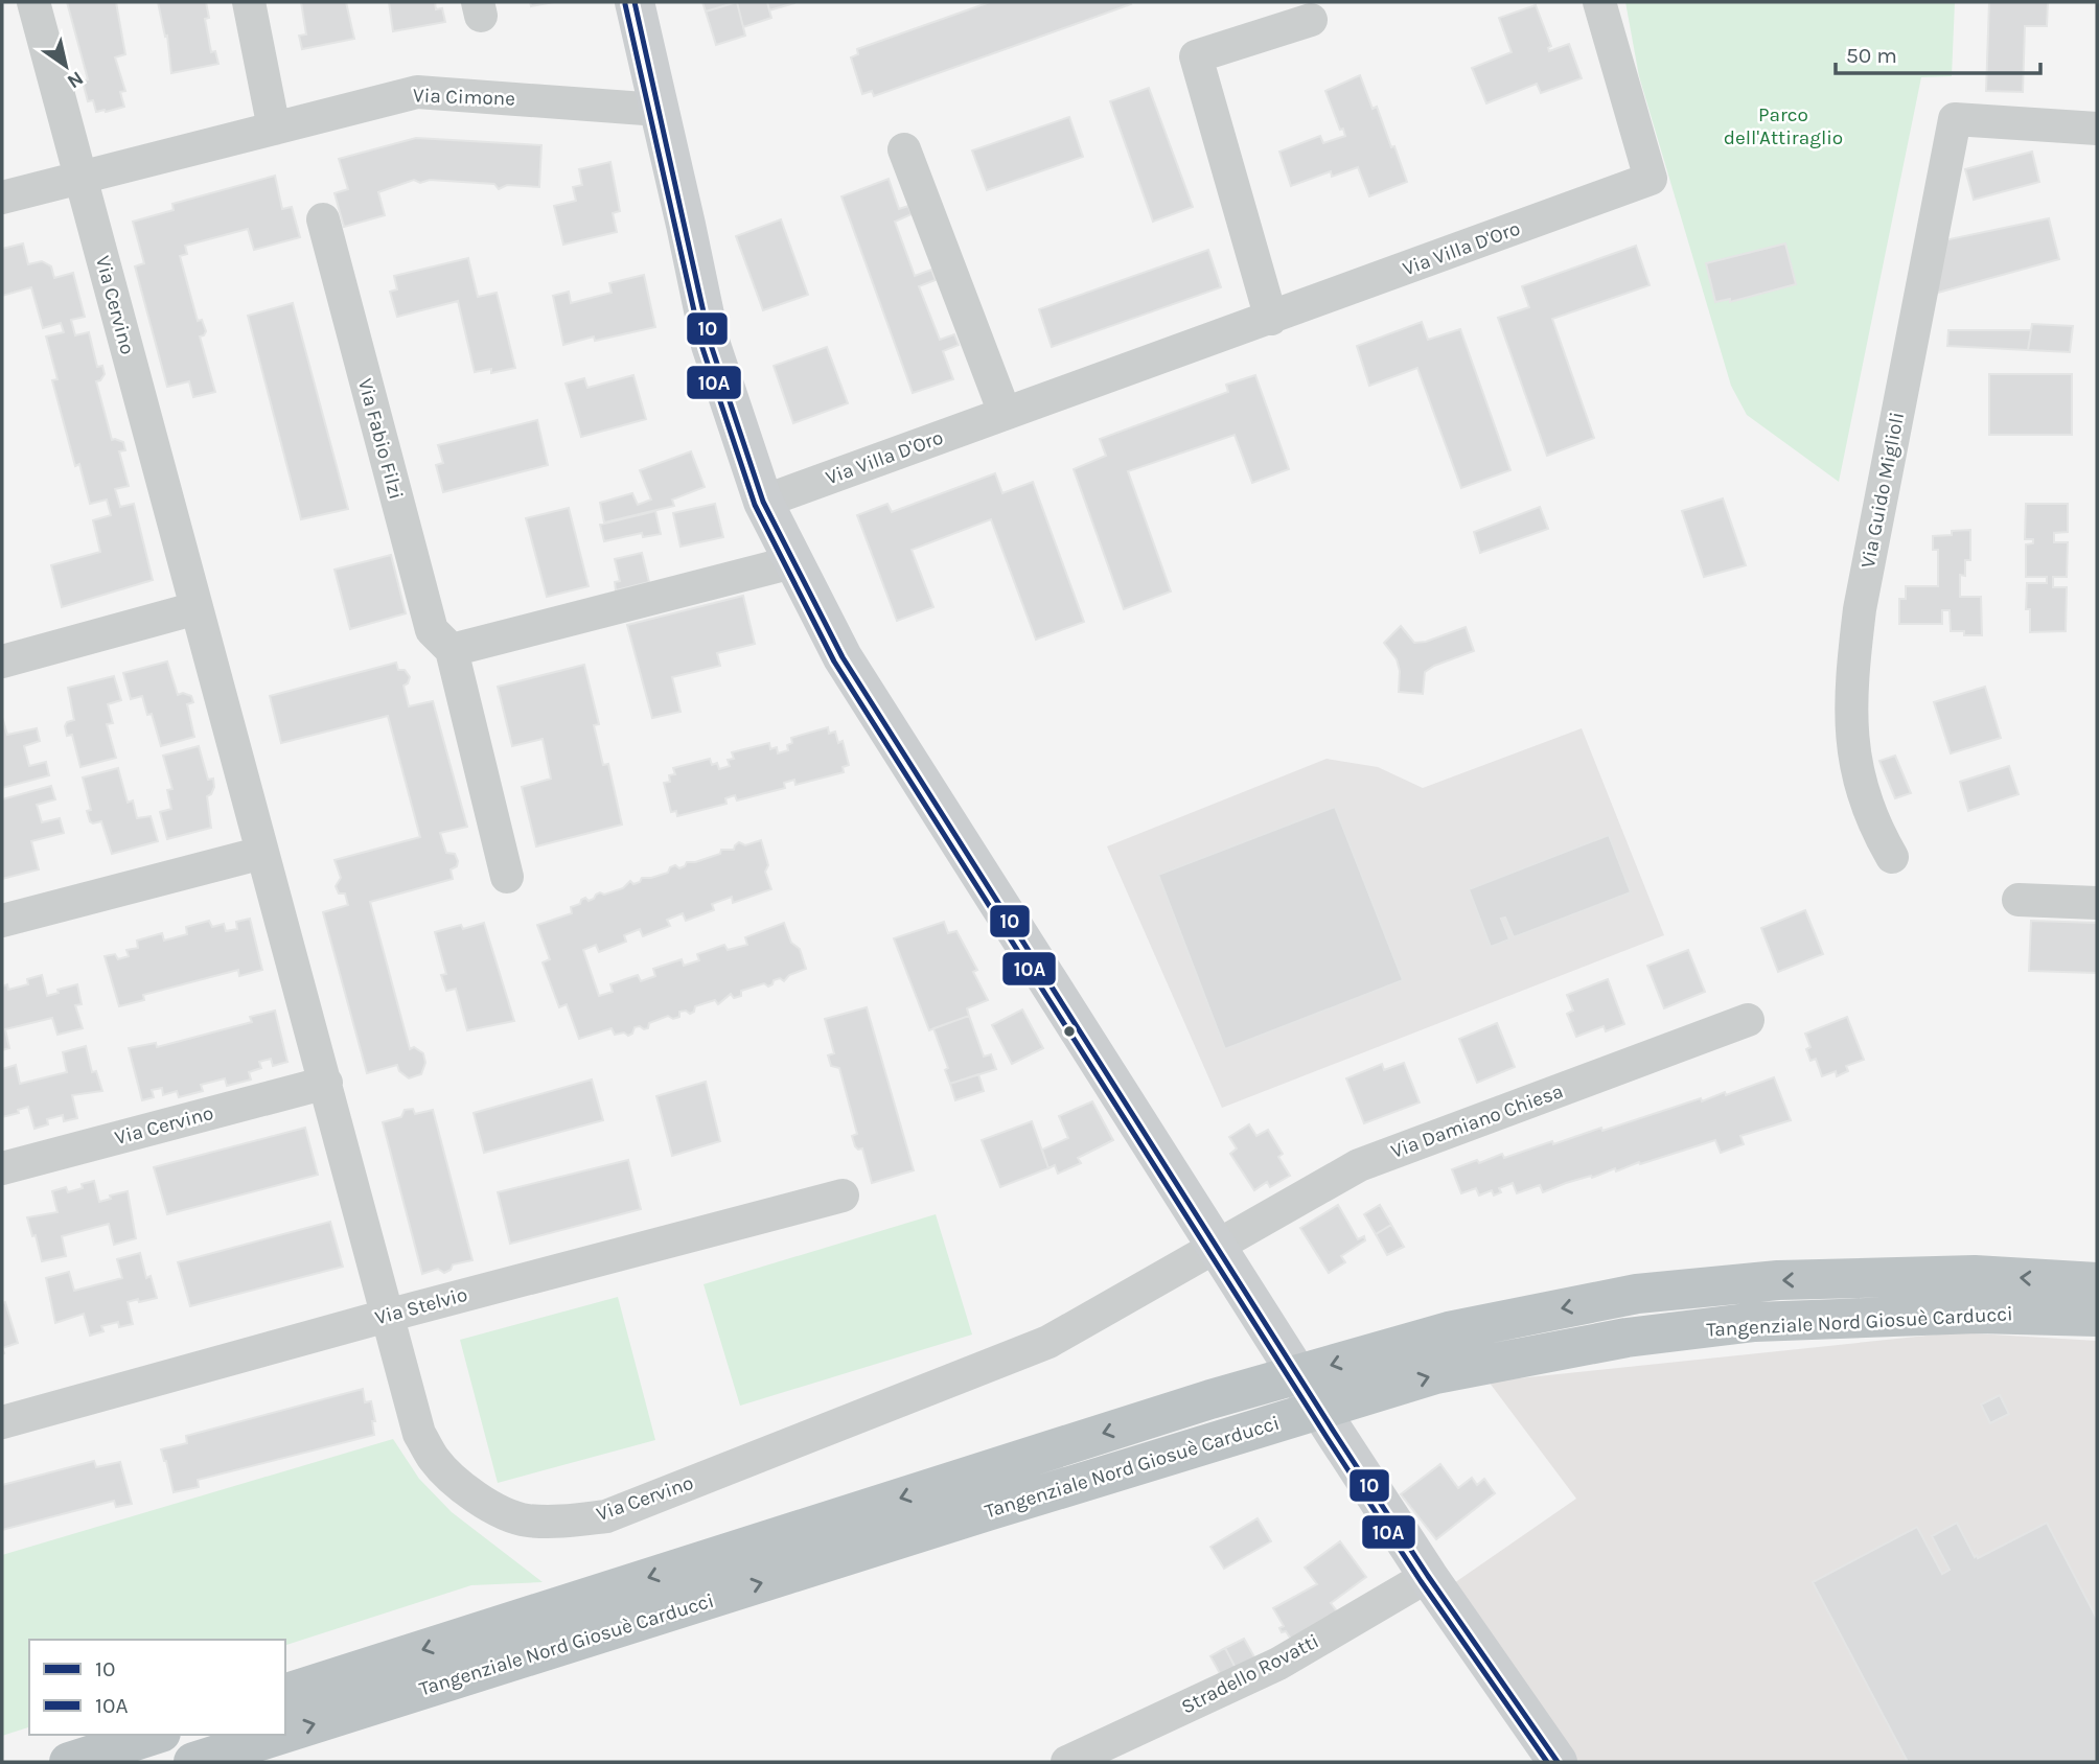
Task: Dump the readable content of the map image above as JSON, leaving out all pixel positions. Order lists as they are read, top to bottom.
{
  "streets": {
    "highway": ["Tangenziale Nord Giosuè Carducci"],
    "street": [
      "Via Cimone",
      "Via Villa D'Oro",
      "Via Cervino",
      "Via Fabio Filzi",
      "Via Guido Miglioli",
      "Via Damiano Chiesa",
      "Via Stelvio",
      "Stradello Rovatti"
    ]
  },
  "crossings": [
    ["Via Cimone", "Via Cervino"],
    ["Via Cervino", "Via Damiano Chiesa"],
    ["Via Cervino", "Via Stelvio"]
  ],
  "parks": ["Parco dell'Attiraglio"],
  "lines": ["transit line 10", "transit line 10A"],
  "legend": ["10", "10A"],
  "scale_bar": "50 m",
  "north": "bottom right"
}
